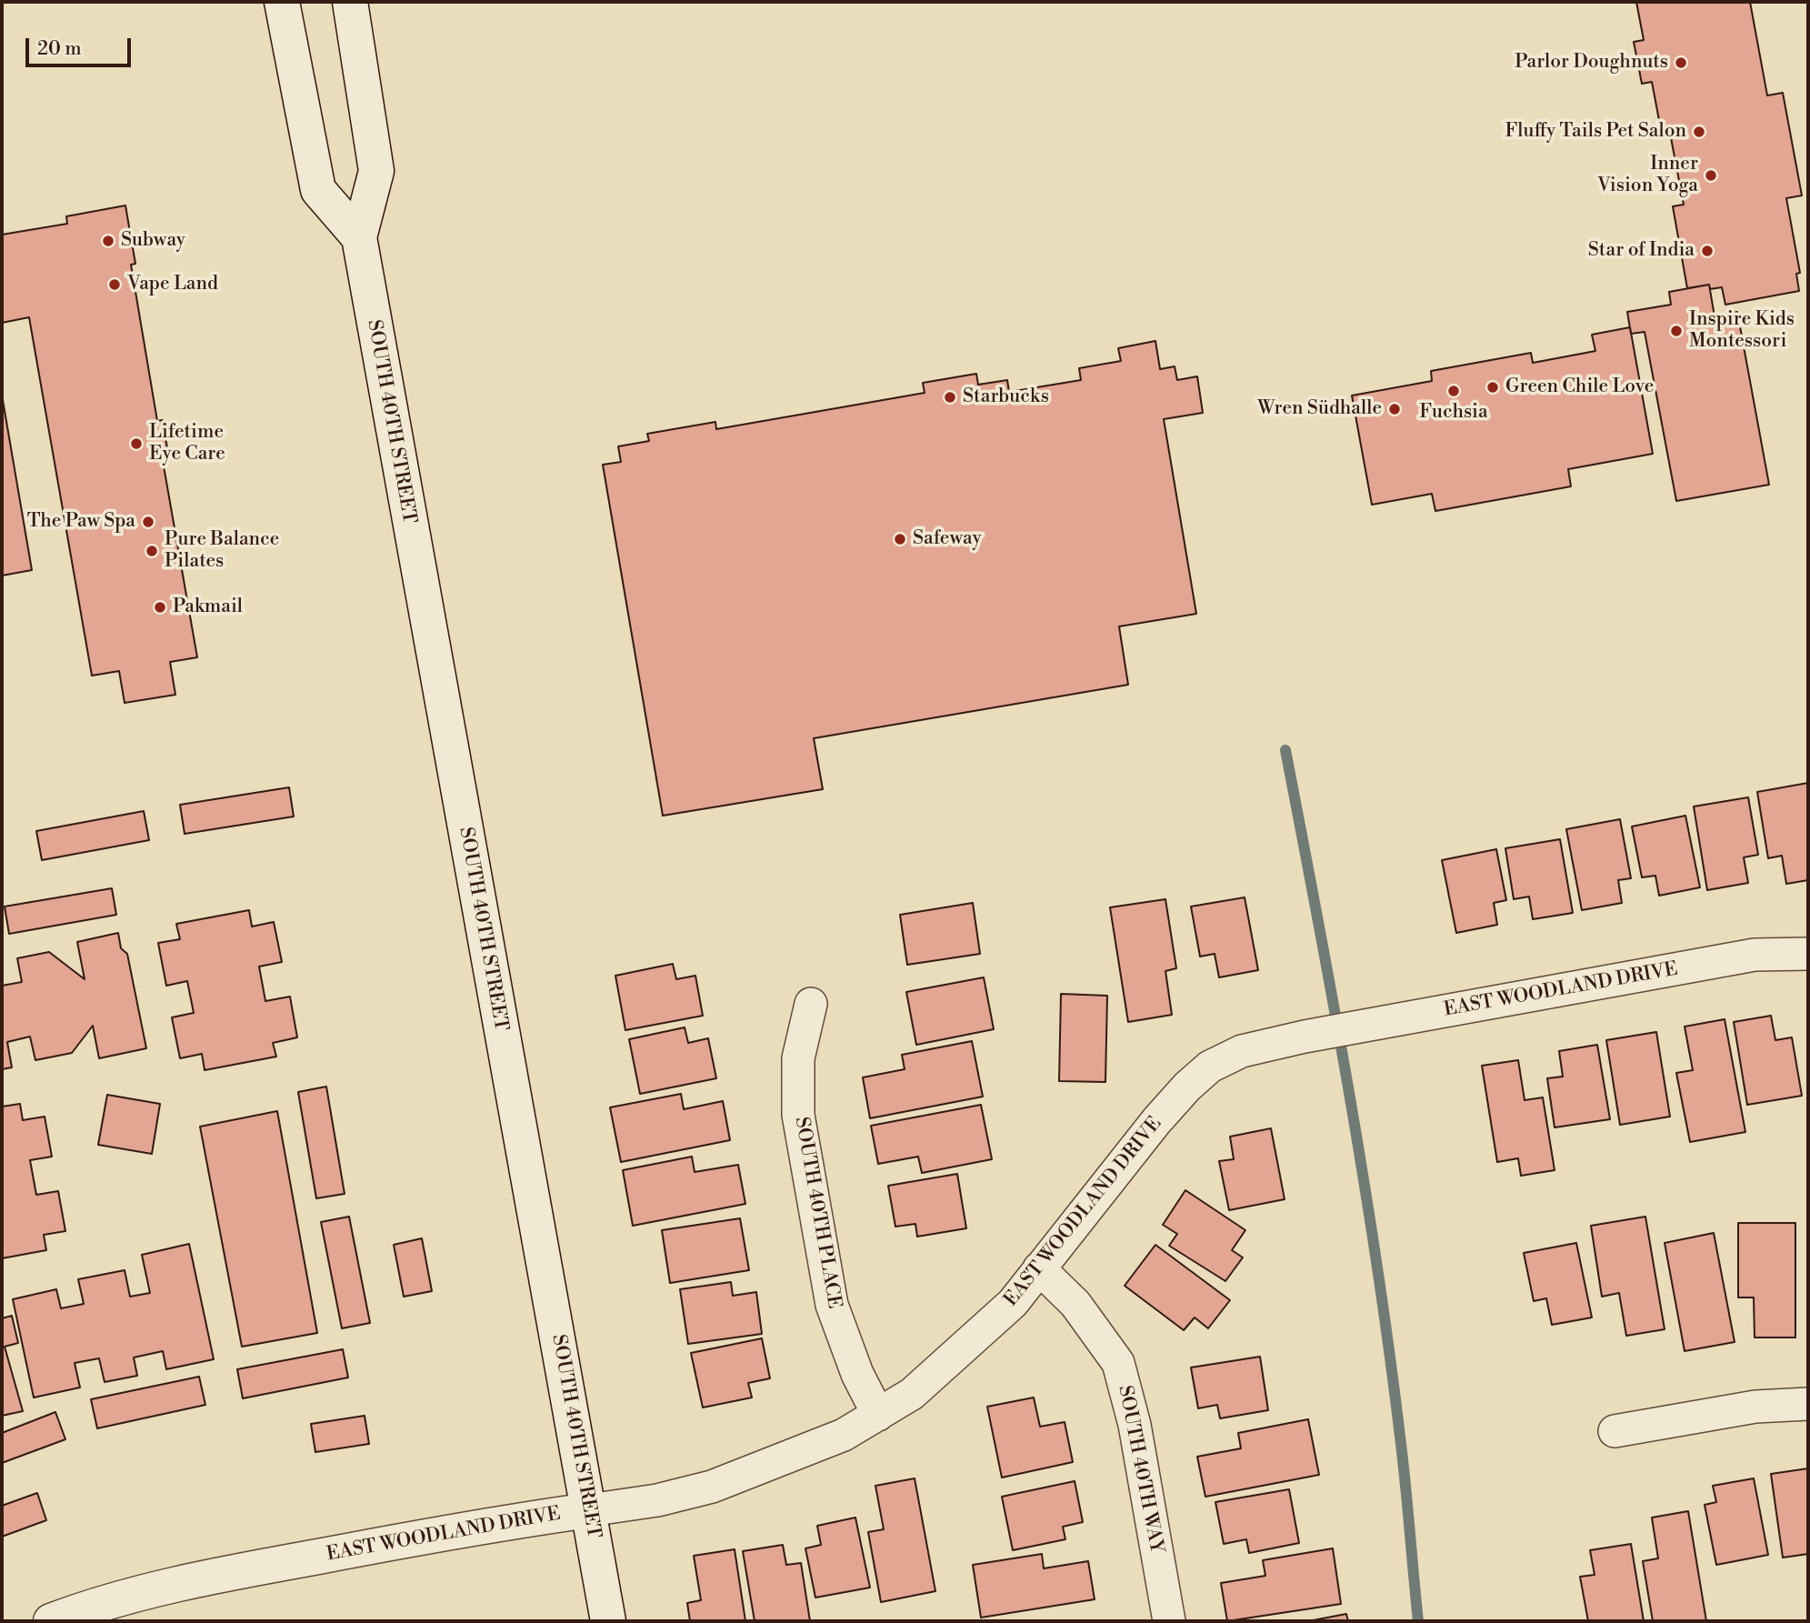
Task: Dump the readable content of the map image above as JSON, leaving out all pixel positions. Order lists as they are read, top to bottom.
{
  "streets": {
    "main road": ["SOUTH 40TH STREET", "EAST WOODLAND DRIVE"],
    "street": ["SOUTH 40TH PLACE", "SOUTH 40TH WAY"]
  },
  "crossings": [
    ["SOUTH 40TH STREET", "EAST WOODLAND DRIVE"],
    ["EAST WOODLAND DRIVE", "SOUTH 40TH PLACE"],
    ["EAST WOODLAND DRIVE", "SOUTH 40TH WAY"]
  ],
  "places": [
    "Parlor Doughnuts",
    "Fluffy Tails Pet Salon",
    "Inner Vision Yoga",
    "Subway",
    "Star of India",
    "Vape Land",
    "Inspire Kids Montessori",
    "Green Chile Love",
    "Fuchsia",
    "Starbucks",
    "Wren Südhalle",
    "Lifetime Eye Care",
    "The Paw Spa",
    "Safeway",
    "Pure Balance Pilates",
    "Pakmail"
  ],
  "scale_bar": "20 m"
}
